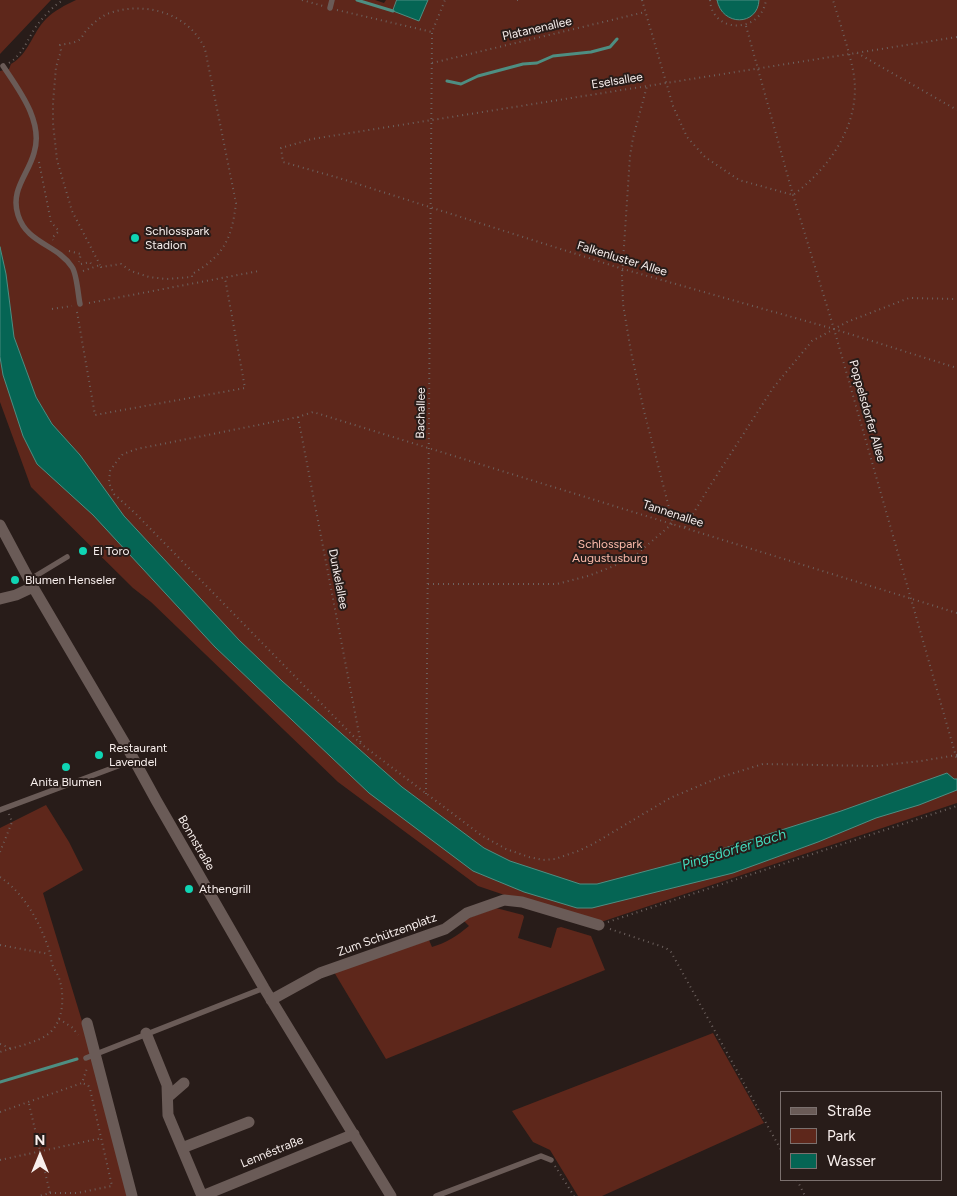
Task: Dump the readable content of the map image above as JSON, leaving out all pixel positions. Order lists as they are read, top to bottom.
{
  "streets": {
    "street": ["Bonnstraße", "Zum Schützenplatz", "Lennéstraße"],
    "path": [
      "Platanenallee",
      "Eselsallee",
      "Falkenluster Allee",
      "Poppelsdorfer Allee",
      "Bachallee",
      "Tannenallee",
      "Dunkelallee"
    ]
  },
  "crossings": [
    ["Platanenallee", "Bachallee"],
    ["Eselsallee", "Falkenluster Allee"],
    ["Eselsallee", "Poppelsdorfer Allee"],
    ["Eselsallee", "Bachallee"],
    ["Falkenluster Allee", "Poppelsdorfer Allee"],
    ["Falkenluster Allee", "Bachallee"],
    ["Poppelsdorfer Allee", "Tannenallee"],
    ["Bachallee", "Tannenallee"],
    ["Tannenallee", "Dunkelallee"],
    ["Bonnstraße", "Zum Schützenplatz"],
    ["Bonnstraße", "Lennéstraße"]
  ],
  "water": ["Pingsdorfer Bach"],
  "parks": ["Schlosspark Augustusburg"],
  "places": [
    "Schlosspark Stadion",
    "El Toro",
    "Blumen Henseler",
    "Restaurant Lavendel",
    "Anita Blumen",
    "Athengrill"
  ],
  "legend": ["Straße", "Park", "Wasser"],
  "north": "top"
}
